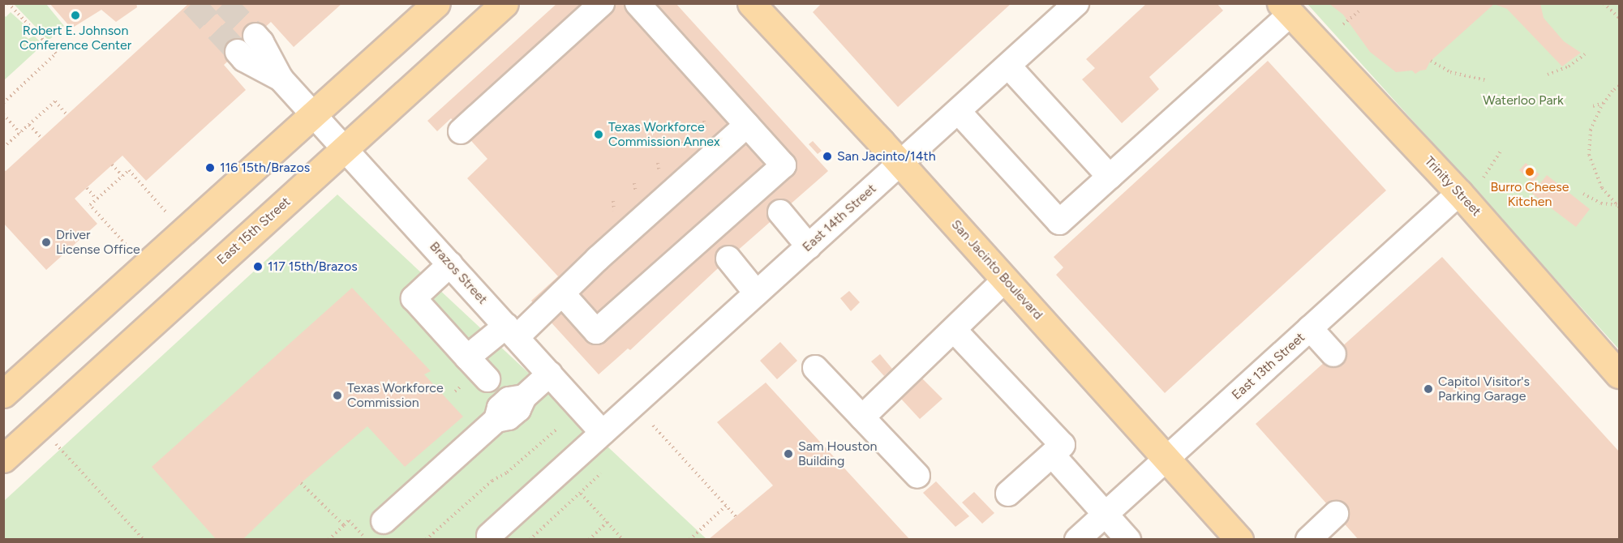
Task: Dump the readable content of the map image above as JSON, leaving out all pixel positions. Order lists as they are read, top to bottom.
{
  "streets": {
    "main road": ["Trinity Street", "East 15th Street", "San Jacinto Boulevard"],
    "street": ["East 14th Street", "Brazos Street", "East 13th Street"]
  },
  "crossings": [
    ["Trinity Street", "East 13th Street"],
    ["East 14th Street", "San Jacinto Boulevard"],
    ["East 14th Street", "Brazos Street"],
    ["East 15th Street", "Brazos Street"],
    ["San Jacinto Boulevard", "East 13th Street"]
  ],
  "parks": ["Waterloo Park"],
  "places": [
    "Robert E. Johnson Conference Center",
    "Texas Workforce Commission Annex",
    "San Jacinto/14th",
    "116 15th/Brazos",
    "Burro Cheese Kitchen",
    "Driver License Office",
    "117 15th/Brazos",
    "Capitol Visitor's Parking Garage",
    "Texas Workforce Commission",
    "Sam Houston Building"
  ]
}
